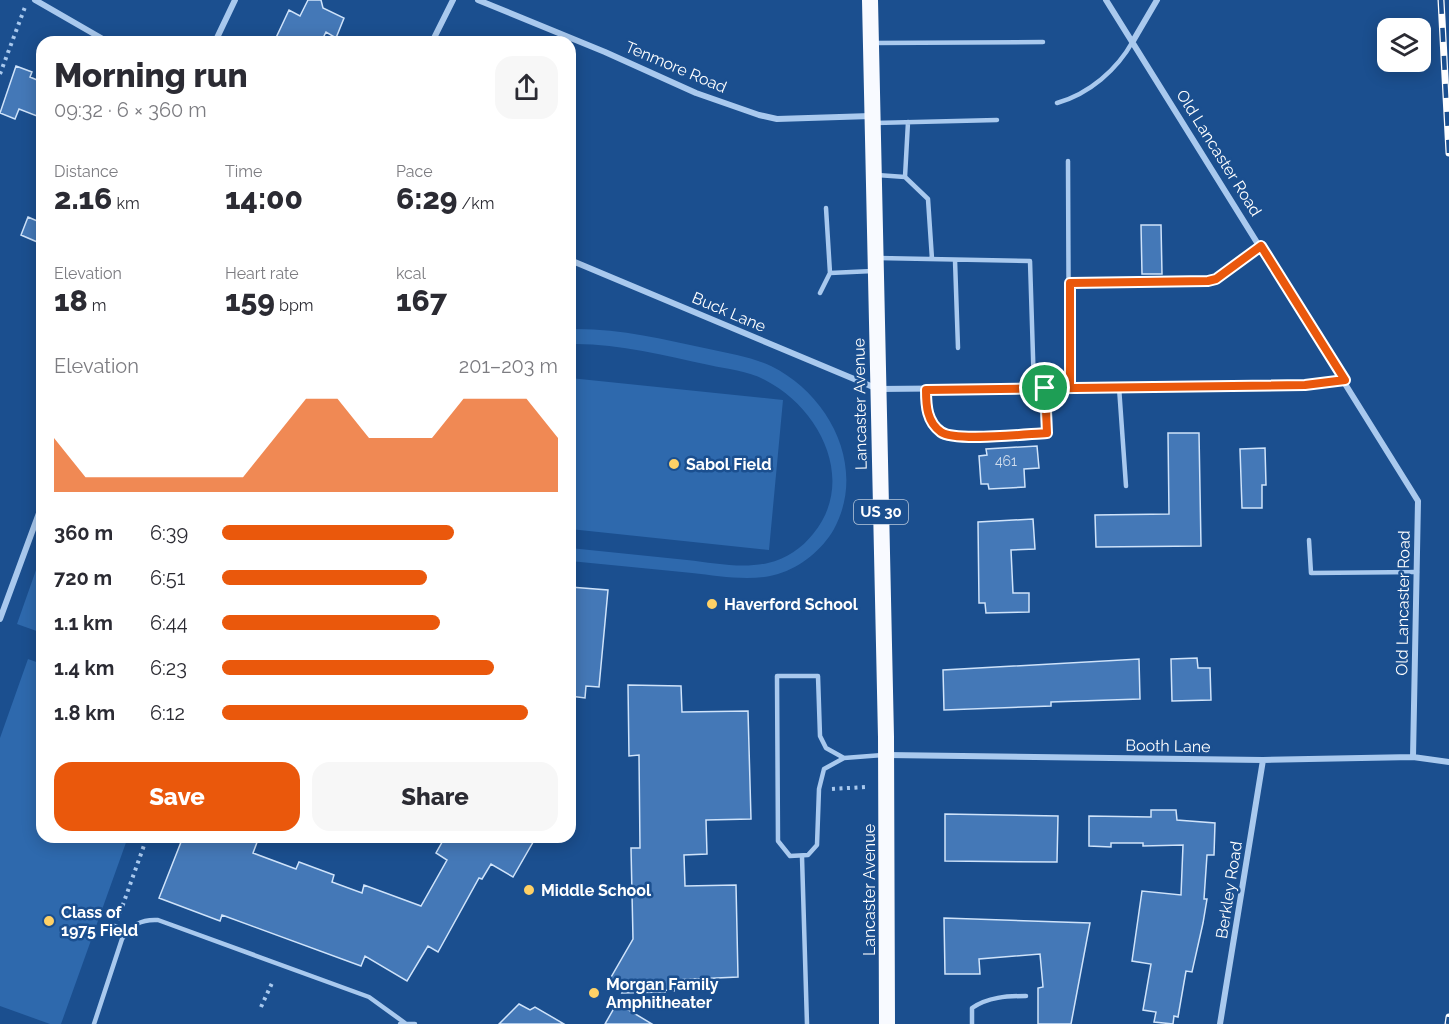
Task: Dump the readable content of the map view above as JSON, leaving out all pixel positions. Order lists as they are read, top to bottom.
{
  "streets": {
    "highway": ["Lancaster Avenue", "US 30"],
    "street": [
      "Tenmore Road",
      "Old Lancaster Road",
      "Buck Lane",
      "Booth Lane",
      "Berkley Road"
    ]
  },
  "crossings": [
    ["Tenmore Road", "Lancaster Avenue"],
    ["Old Lancaster Road", "Booth Lane"],
    ["Buck Lane", "Lancaster Avenue"],
    ["Lancaster Avenue", "Booth Lane"],
    ["Booth Lane", "Berkley Road"]
  ],
  "places": [
    "Sabol Field",
    "Haverford School",
    "Middle School",
    "Class of 1975 Field",
    "Morgan Family Amphitheater"
  ],
  "house_numbers": ["461"],
  "page": {
    "heading": ["Morning run", "09:32 · 6 × 360 m"],
    "stats": [
      ["Distance", "2.16 km"],
      ["Time", "14:00"],
      ["Pace", "6:29 /km"],
      ["Elevation", "18 m"],
      ["Heart rate", "159 bpm"],
      ["kcal", "167"]
    ],
    "chart": ["Elevation", "201–203 m"],
    "list": [
      {
        "name": "360 m",
        "note": "6:39"
      },
      {
        "name": "720 m",
        "note": "6:51"
      },
      {
        "name": "1.1 km",
        "note": "6:44"
      },
      {
        "name": "1.4 km",
        "note": "6:23"
      },
      {
        "name": "1.8 km",
        "note": "6:12"
      }
    ],
    "buttons": ["Save", "Share"]
  }
}
